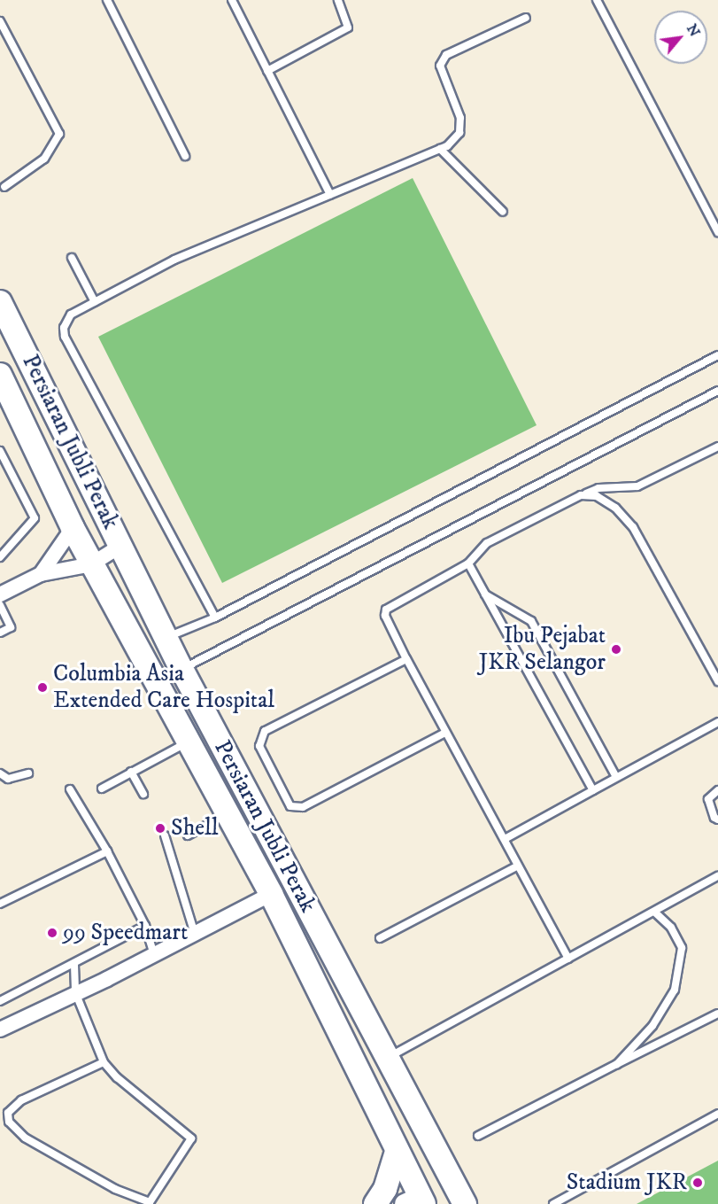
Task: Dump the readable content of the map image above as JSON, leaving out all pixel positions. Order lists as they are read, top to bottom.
{
  "streets": {
    "main road": ["Persiaran Jubli Perak"]
  },
  "places": [
    "Ibu Pejabat JKR Selangor",
    "Columbia Asia Extended Care Hospital",
    "Shell",
    "99 Speedmart",
    "Stadium JKR"
  ],
  "north": "top right"
}
